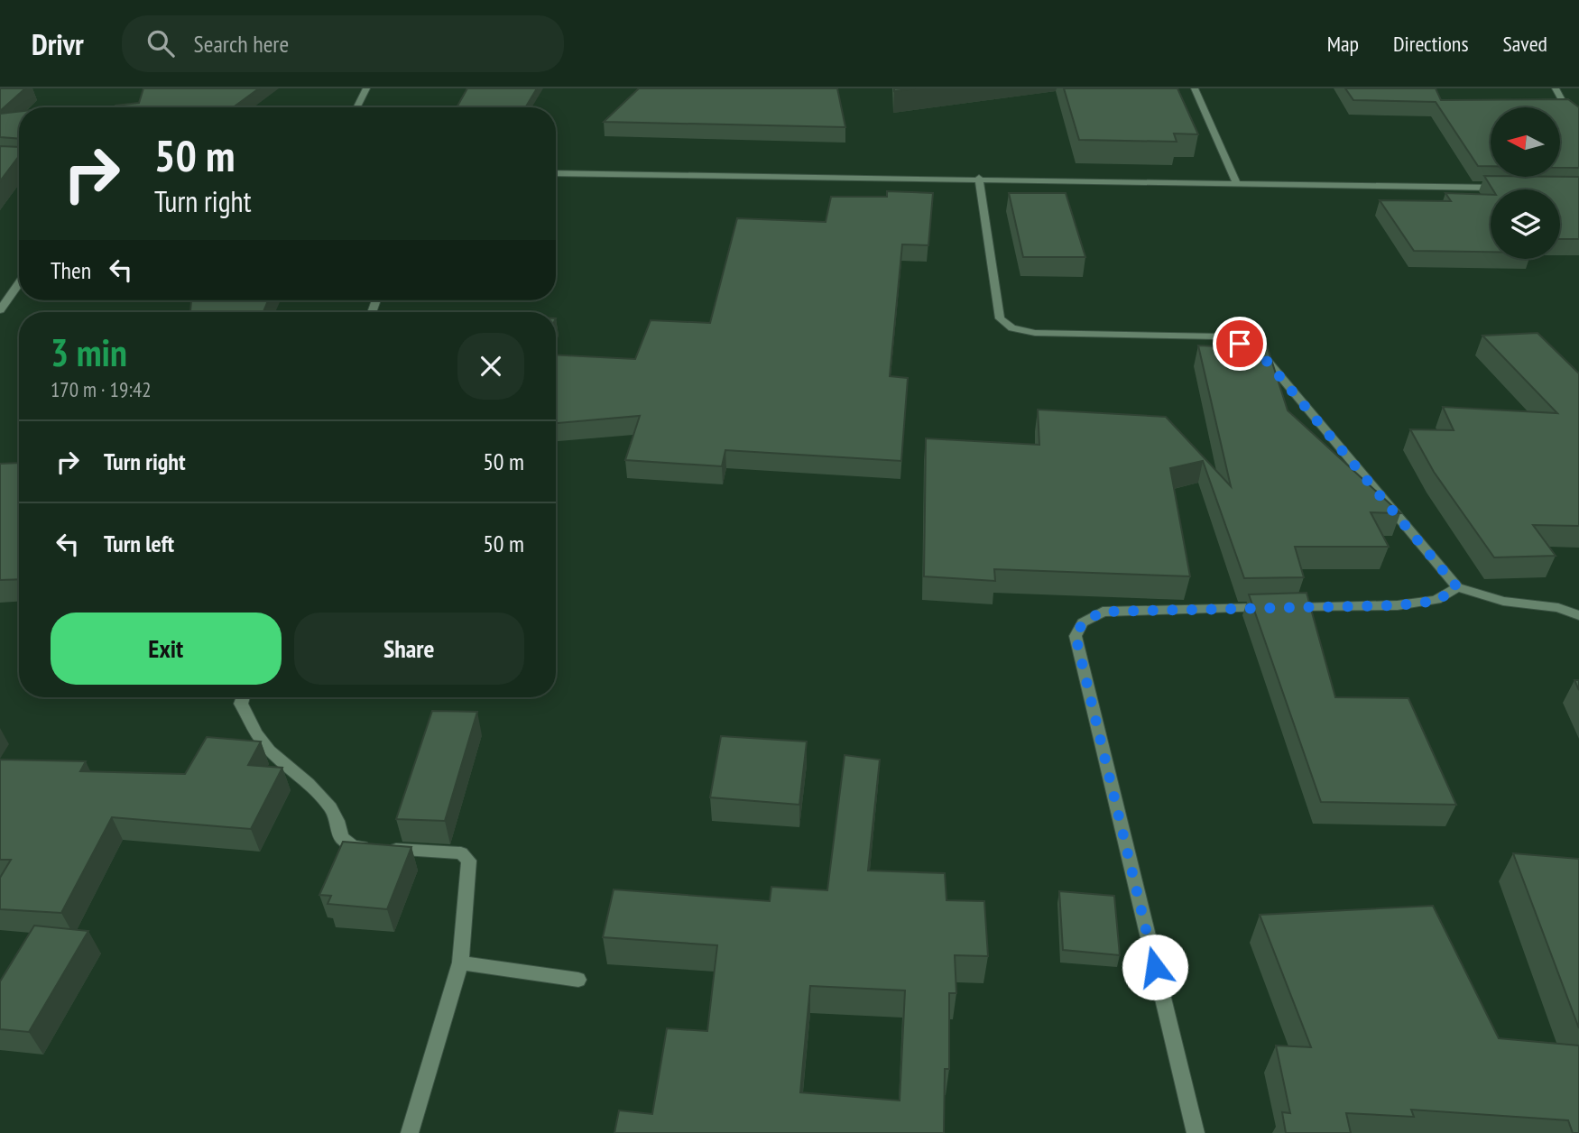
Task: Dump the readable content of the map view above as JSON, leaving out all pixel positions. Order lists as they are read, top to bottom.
{
  "north": "left",
  "page": {
    "header": "Drivr",
    "search": "Search here",
    "nav": ["Map", "Directions", "Saved"],
    "turn": ["50 m", "Turn right"],
    "then": "Then",
    "heading": ["3 min", "170 m · 19:42"],
    "list": [
      {
        "name": "Turn right",
        "value": "50 m"
      },
      {
        "name": "Turn left",
        "value": "50 m"
      }
    ],
    "buttons": ["Exit", "Share"]
  }
}
